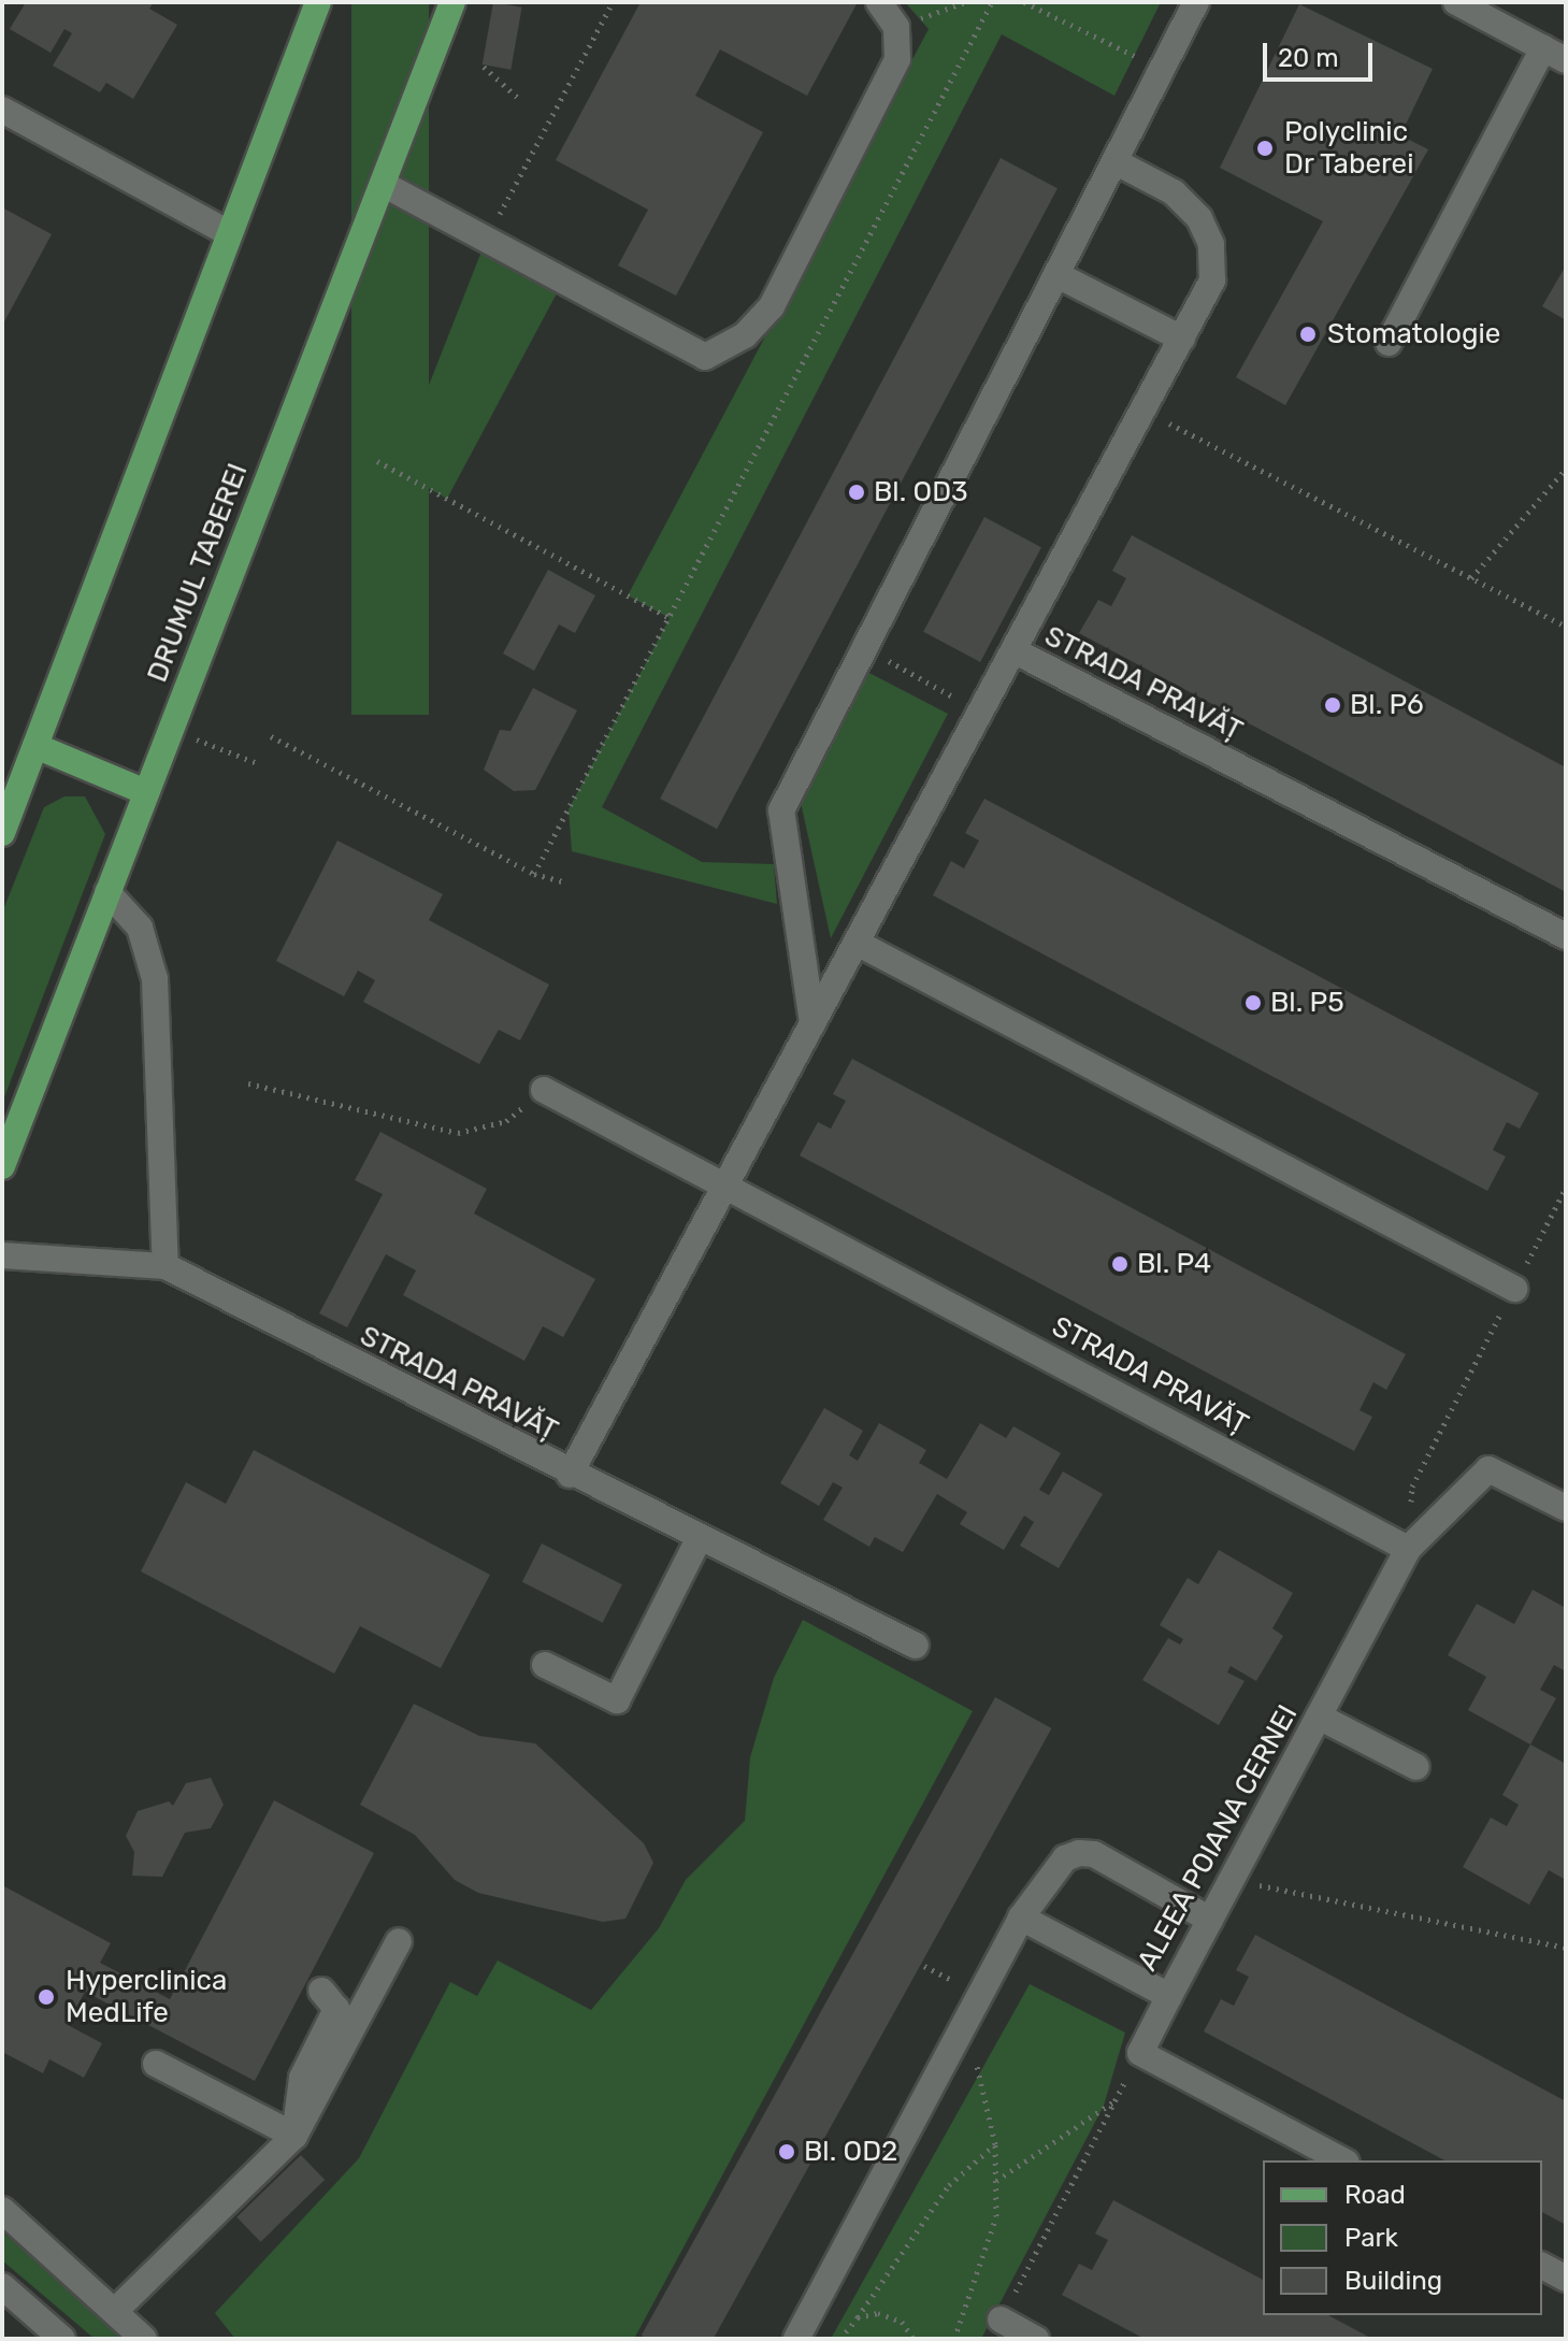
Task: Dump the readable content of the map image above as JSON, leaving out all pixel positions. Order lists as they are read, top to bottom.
{
  "streets": {
    "main road": ["DRUMUL TABEREI"],
    "street": ["STRADA PRAVĂȚ", "ALEEA POIANA CERNEI"]
  },
  "crossings": [
    ["STRADA PRAVĂȚ", "ALEEA POIANA CERNEI"]
  ],
  "places": [
    "Polyclinic Dr Taberei",
    "Stomatologie",
    "Bl. OD3",
    "Bl. P6",
    "Bl. P5",
    "Bl. P4",
    "Hyperclinica MedLife",
    "Bl. OD2"
  ],
  "legend": ["Road", "Park", "Building"],
  "scale_bar": "20 m"
}
